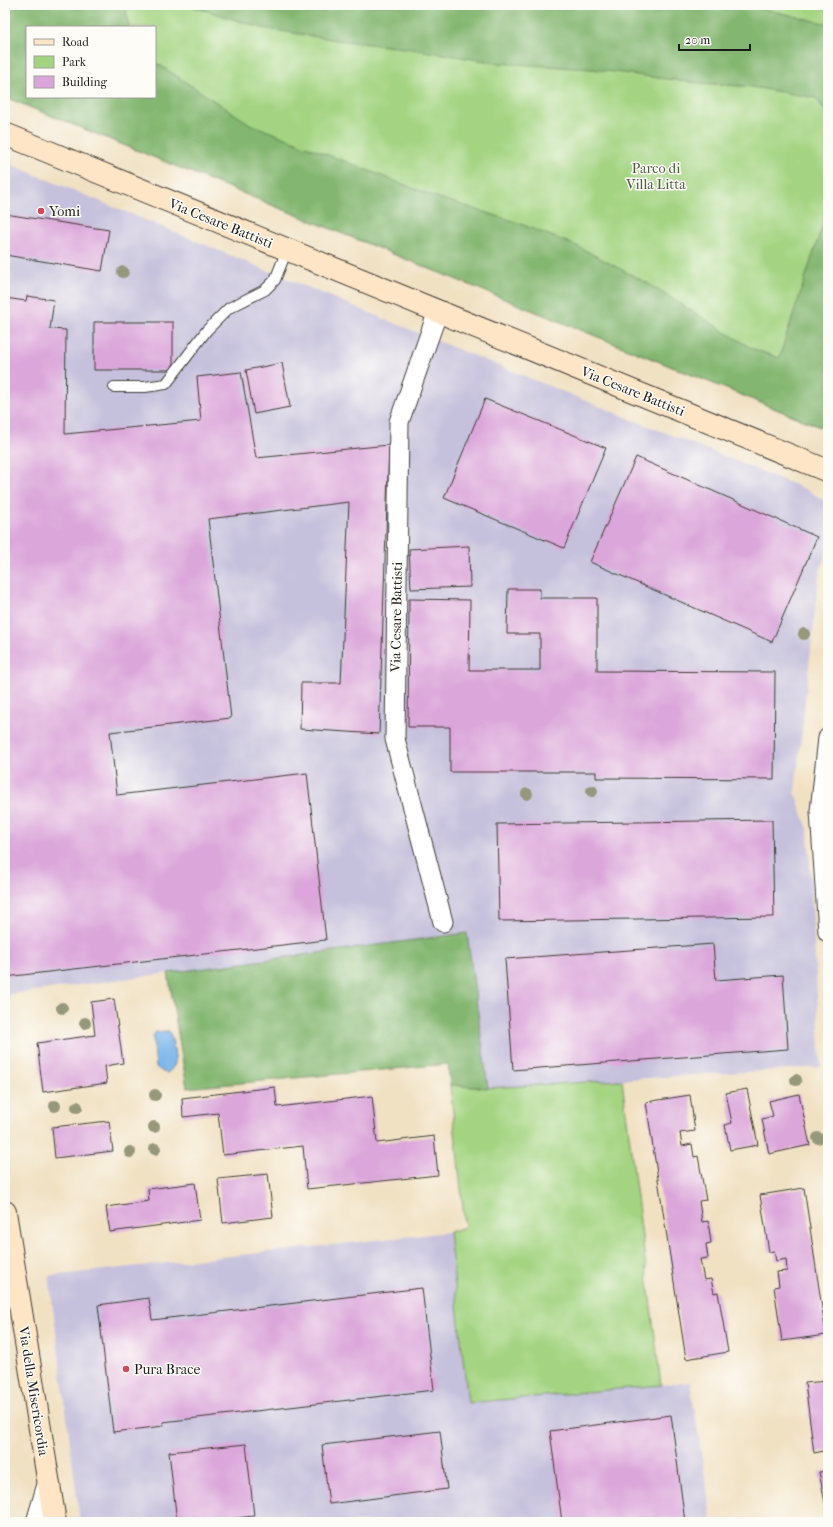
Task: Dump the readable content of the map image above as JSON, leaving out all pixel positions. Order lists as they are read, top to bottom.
{
  "streets": {
    "main road": ["Via Cesare Battisti", "Via della Misericordia"]
  },
  "parks": ["Parco di Villa Litta"],
  "places": ["Yomi", "Pura Brace"],
  "legend": ["Road", "Park", "Building"],
  "scale_bar": "20 m"
}
